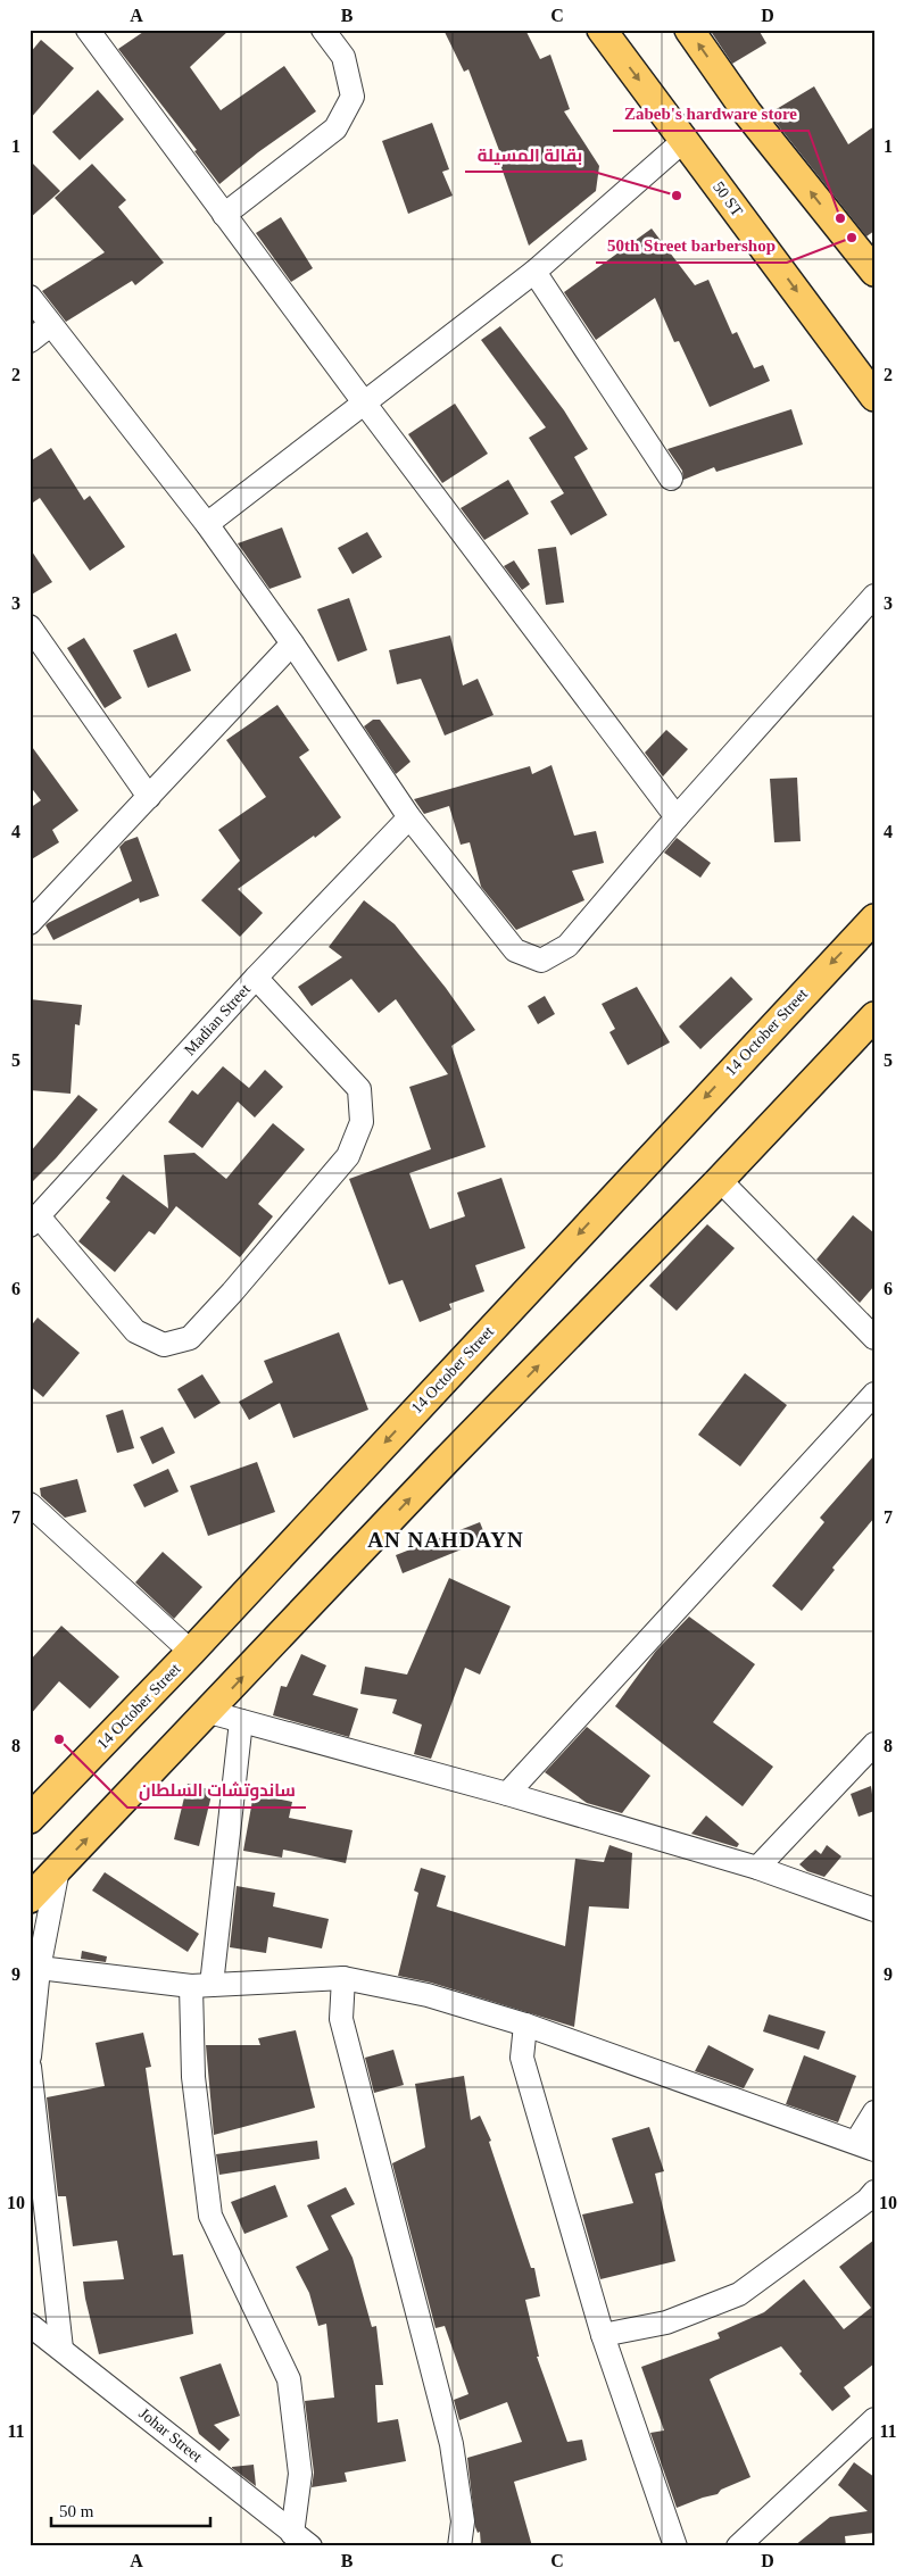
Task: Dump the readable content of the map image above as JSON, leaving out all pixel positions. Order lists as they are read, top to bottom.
{
  "streets": {
    "main road": ["50 ST", "14 October Street"],
    "street": ["Madian Street", "Johar Street"]
  },
  "districts": ["AN NAHDAYN"],
  "places": [
    "بقالة المسيلة",
    "Zabeb's hardware store",
    "50th Street barbershop",
    "ساندوتشات السلطان"
  ],
  "scale_bar": "50 m",
  "grid": {
    "columns": [
      "A",
      "B",
      "C",
      "D"
    ],
    "rows": [
      "1",
      "2",
      "3",
      "4",
      "5",
      "6",
      "7",
      "8",
      "9",
      "10",
      "11"
    ]
  }
}
